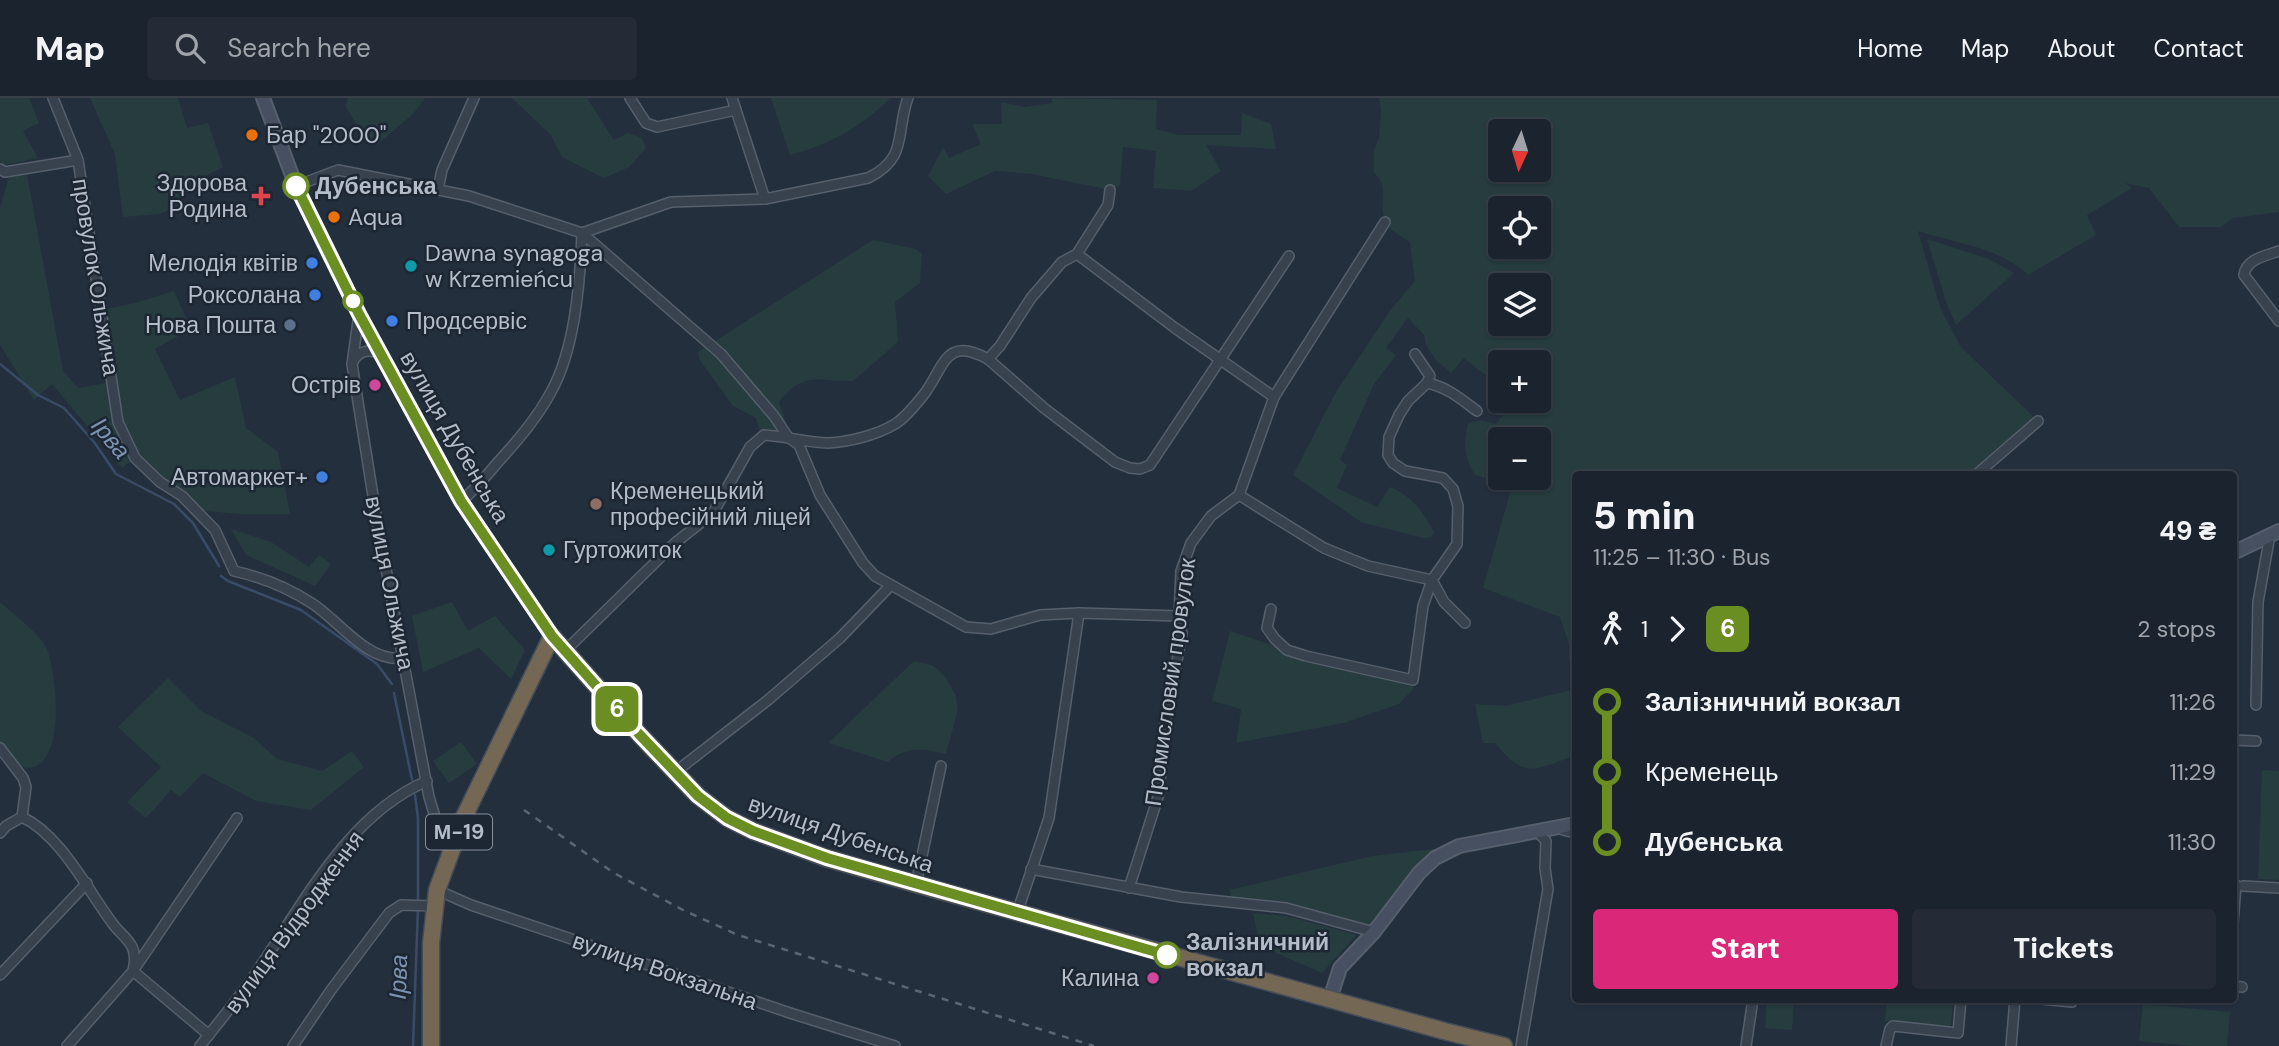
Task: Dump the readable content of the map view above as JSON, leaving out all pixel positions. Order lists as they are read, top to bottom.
{
  "streets": {
    "highway": ["вулиця Дубенська", "М-19"],
    "street": [
      "провулок Ольжича",
      "вулиця Ольжича",
      "Промисловий провулок",
      "вулиця Відродження",
      "вулиця Вокзальна"
    ]
  },
  "crossings": [
    ["провулок Ольжича", "вулиця Ольжича"],
    ["вулиця Дубенська", "вулиця Ольжича"],
    ["вулиця Дубенська", "М-19"],
    ["вулиця Ольжича", "М-19"],
    ["вулиця Ольжича", "вулиця Відродження"],
    ["М-19", "вулиця Вокзальна"]
  ],
  "water": ["Ірва"],
  "places": {
    "other": [
      "Бар \"2000\"",
      "Дубенська",
      "Aqua",
      "Мелодія квітів",
      "Dawna synagoga w Krzemieńcu",
      "Роксолана",
      "Продсервіс",
      "Нова Пошта",
      "Острів",
      "Автомаркет+",
      "Кременецький професійний ліцей",
      "Гуртожиток",
      "Залізничний вокзал",
      "Калина"
    ],
    "health": ["Здорова Родина"]
  },
  "lines": ["bus line 6"],
  "north": "bottom",
  "page": {
    "header": "Map",
    "search": "Search here",
    "nav": [
      "Home",
      "Map",
      "About",
      "Contact"
    ],
    "on_map": "6",
    "map_buttons": ["+", "−"],
    "heading": ["5 min", "11:25 – 11:30 · Bus", "49 ₴"],
    "legs": ["1", "6", "2 stops"],
    "list": [
      {
        "name": "Залізничний вокзал",
        "value": "11:26"
      },
      {
        "name": "Кременець",
        "value": "11:29"
      },
      {
        "name": "Дубенська",
        "value": "11:30"
      }
    ],
    "buttons": ["Start", "Tickets"]
  }
}
